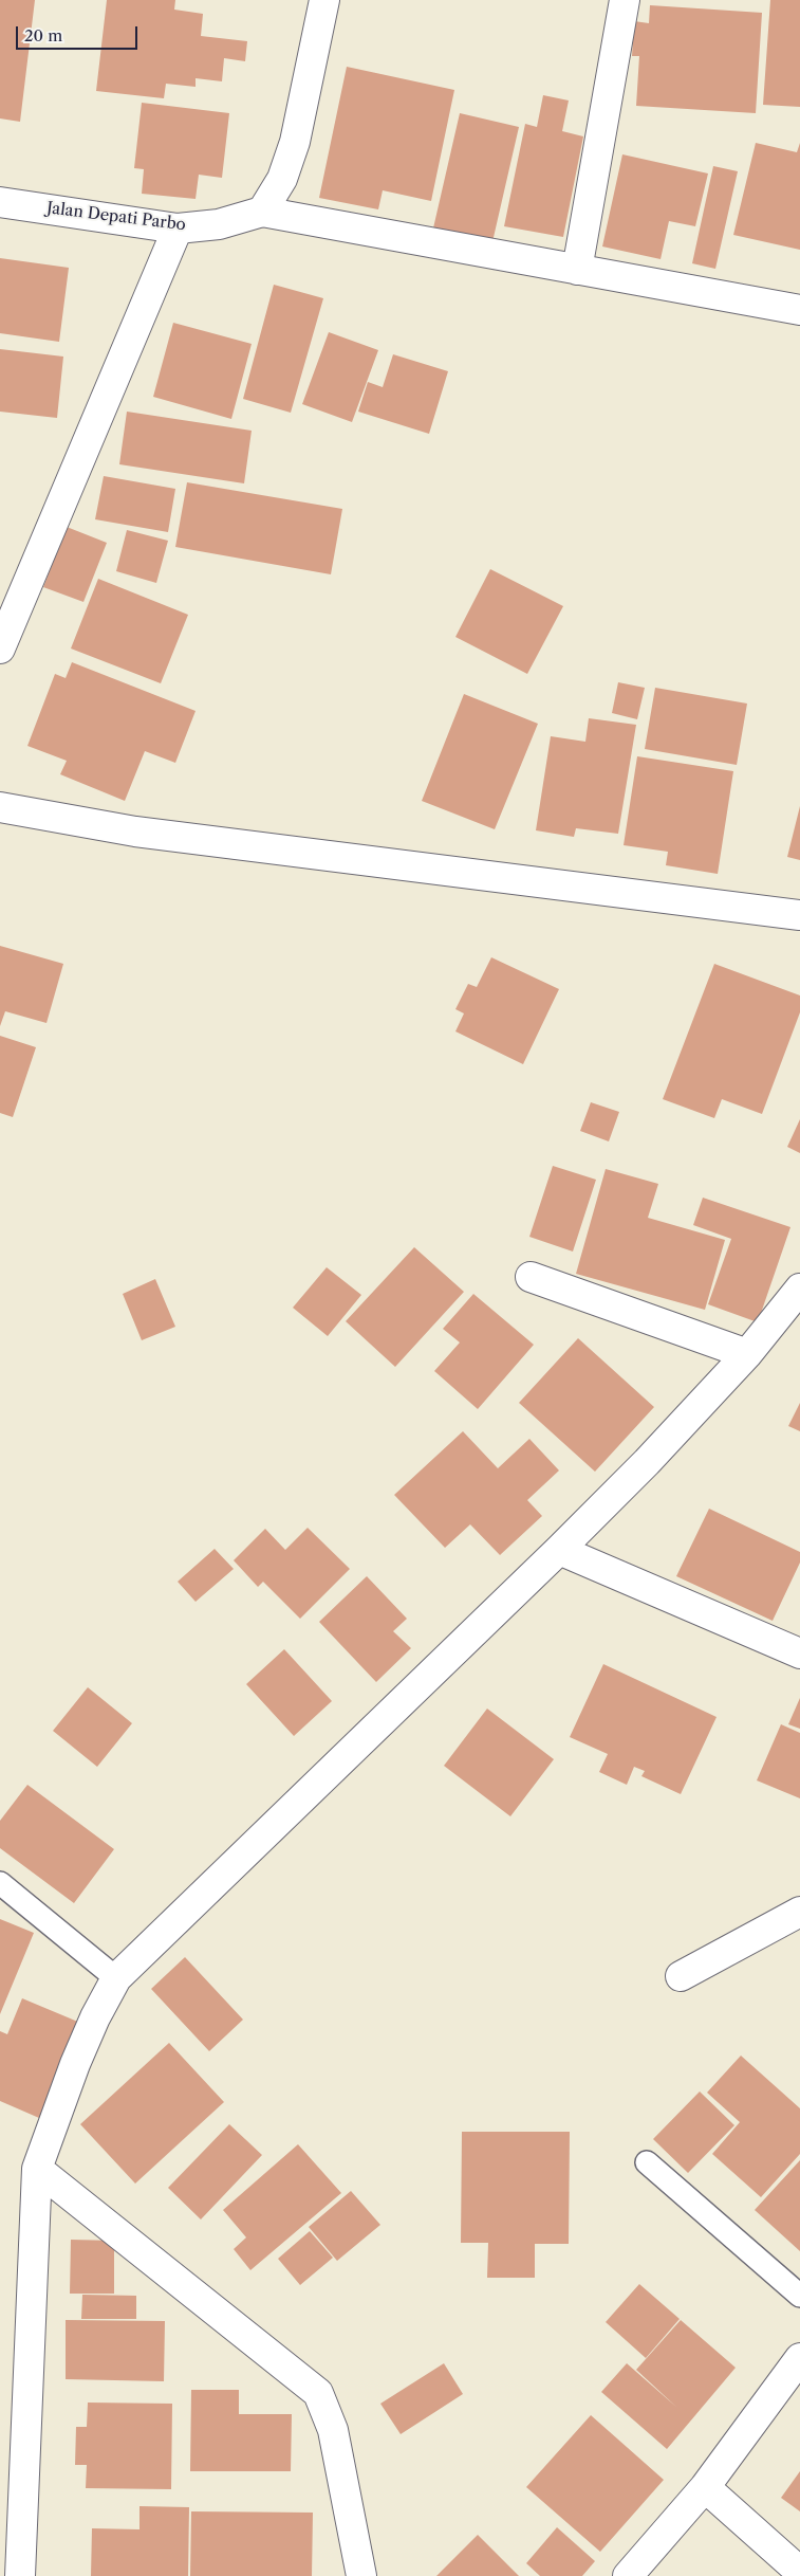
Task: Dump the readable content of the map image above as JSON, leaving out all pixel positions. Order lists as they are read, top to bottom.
{
  "streets": {
    "street": ["Jalan Depati Parbo"]
  },
  "scale_bar": "20 m"
}
